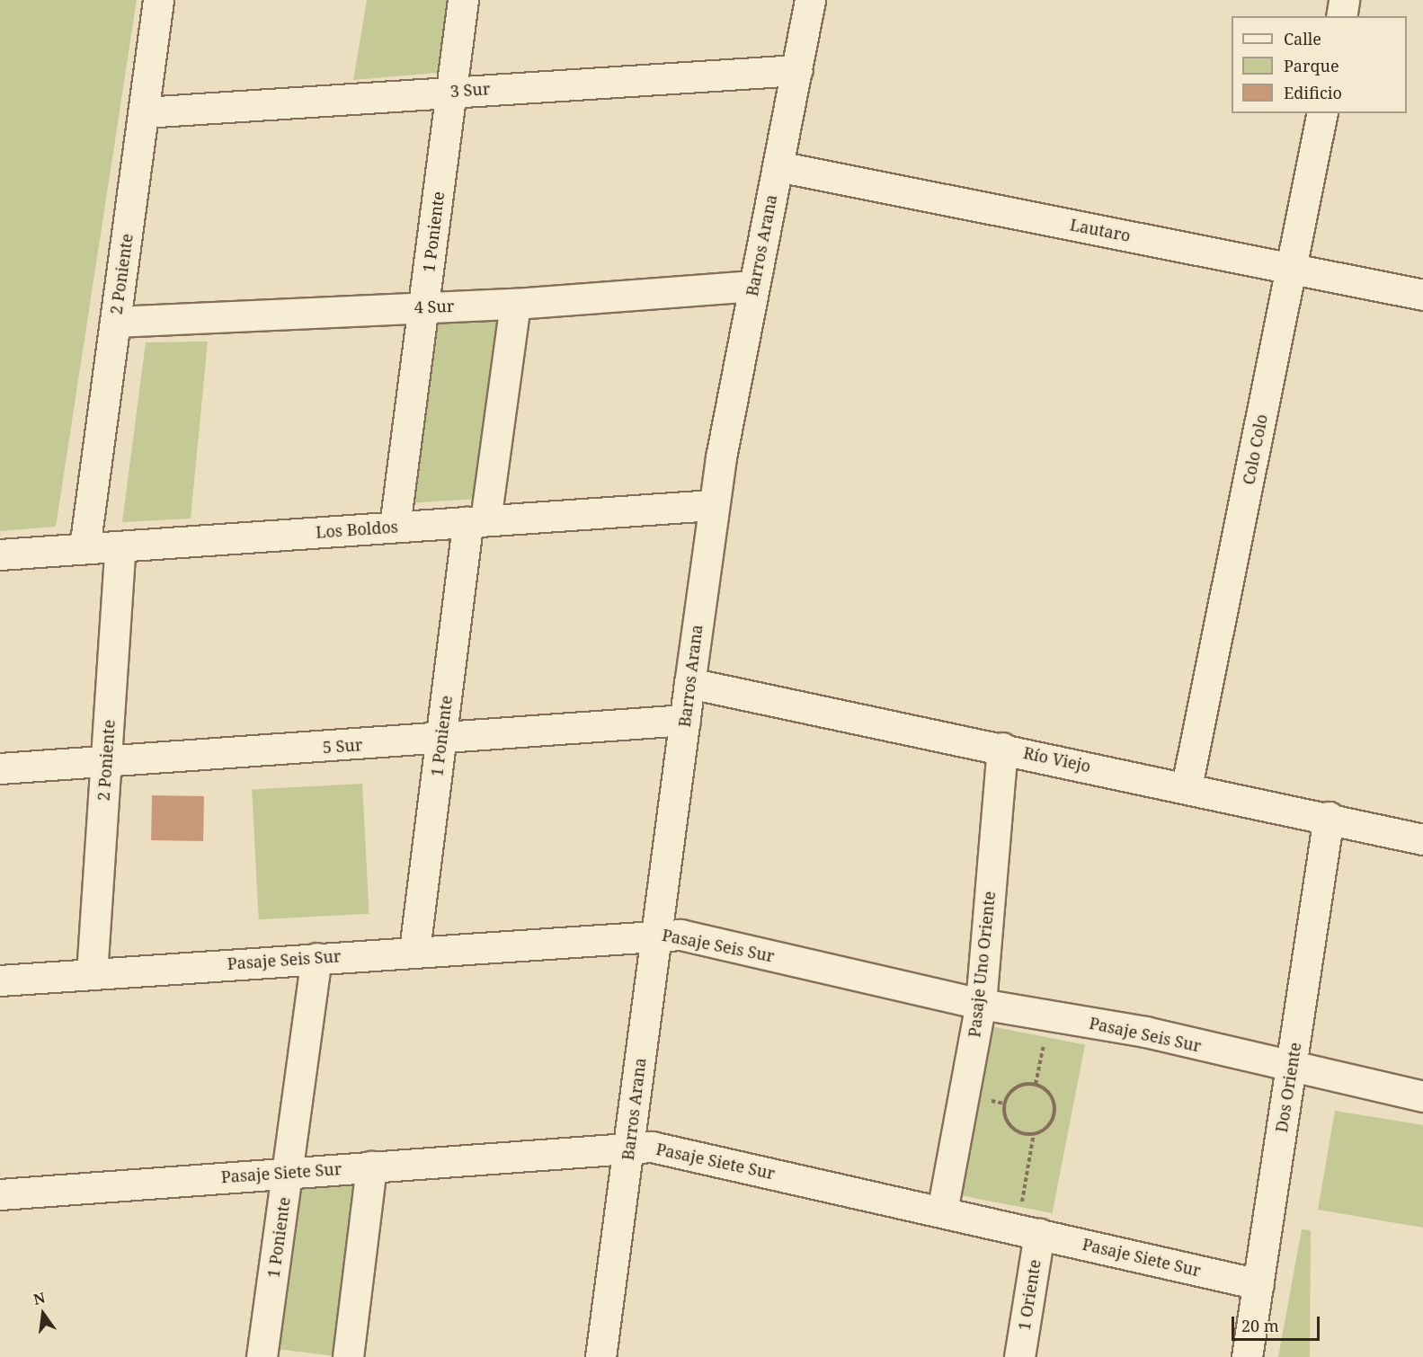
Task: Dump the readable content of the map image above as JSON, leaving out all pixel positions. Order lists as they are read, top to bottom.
{
  "streets": {
    "street": [
      "3 Sur",
      "Lautaro",
      "1 Poniente",
      "Barros Arana",
      "2 Poniente",
      "4 Sur",
      "Colo Colo",
      "Los Boldos",
      "5 Sur",
      "Río Viejo",
      "Pasaje Seis Sur",
      "Pasaje Uno Oriente",
      "Dos Oriente",
      "Pasaje Siete Sur",
      "1 Oriente"
    ]
  },
  "crossings": [
    ["3 Sur", "1 Poniente"],
    ["3 Sur", "Barros Arana"],
    ["3 Sur", "2 Poniente"],
    ["Lautaro", "Barros Arana"],
    ["Lautaro", "Colo Colo"],
    ["1 Poniente", "4 Sur"],
    ["1 Poniente", "Los Boldos"],
    ["1 Poniente", "5 Sur"],
    ["1 Poniente", "Pasaje Seis Sur"],
    ["1 Poniente", "Pasaje Siete Sur"],
    ["Barros Arana", "4 Sur"],
    ["Barros Arana", "Los Boldos"],
    ["Barros Arana", "5 Sur"],
    ["Barros Arana", "Río Viejo"],
    ["Barros Arana", "Pasaje Seis Sur"],
    ["Barros Arana", "Pasaje Siete Sur"],
    ["2 Poniente", "4 Sur"],
    ["2 Poniente", "Los Boldos"],
    ["2 Poniente", "5 Sur"],
    ["2 Poniente", "Pasaje Seis Sur"],
    ["Colo Colo", "Río Viejo"],
    ["Río Viejo", "Pasaje Uno Oriente"],
    ["Río Viejo", "Dos Oriente"],
    ["Pasaje Seis Sur", "Pasaje Uno Oriente"],
    ["Pasaje Seis Sur", "Dos Oriente"],
    ["Pasaje Uno Oriente", "Pasaje Siete Sur"],
    ["Dos Oriente", "Pasaje Siete Sur"],
    ["Pasaje Siete Sur", "1 Oriente"]
  ],
  "legend": ["Calle", "Parque", "Edificio"],
  "scale_bar": "20 m",
  "north": "top"
}
